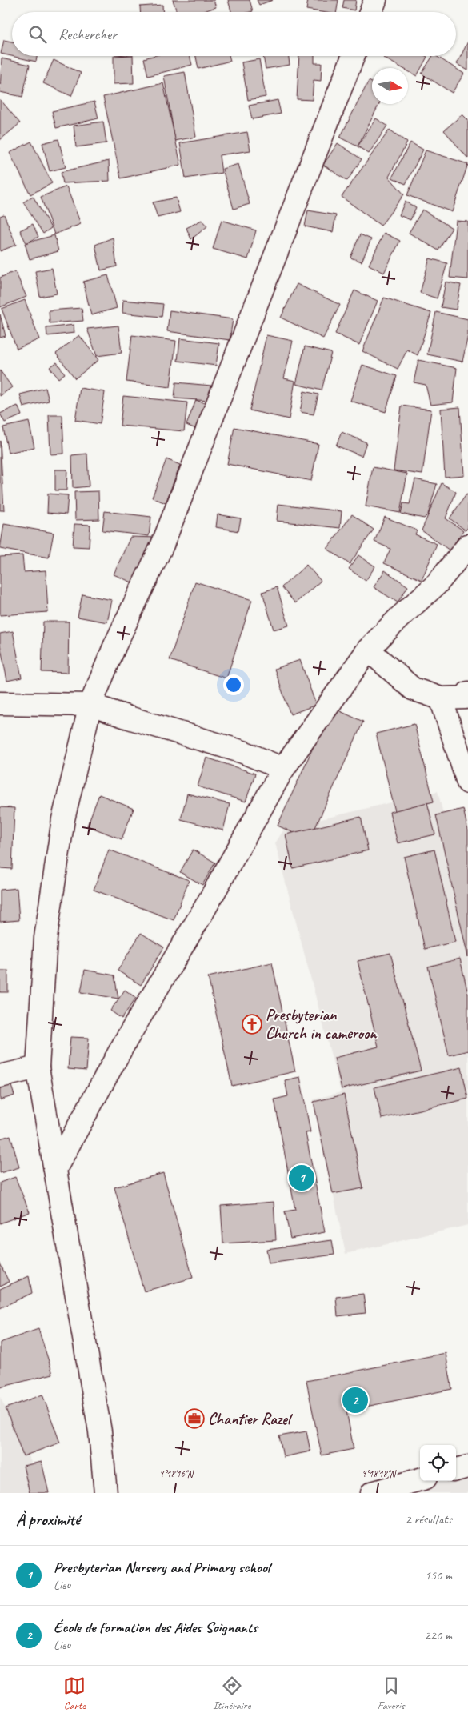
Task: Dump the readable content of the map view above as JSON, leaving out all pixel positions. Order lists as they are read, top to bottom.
{
  "places": {
    "church": ["Presbyterian Church in cameroon"],
    "office": ["Chantier Razel"]
  },
  "north": "right",
  "page": {
    "search": "Rechercher",
    "pins": ["1", "2"],
    "heading": ["À proximité", "2 résultats"],
    "list": [
      {
        "mark": "1",
        "name": "Presbyterian Nursery and Primary school",
        "note": "Lieu",
        "value": "150 m"
      },
      {
        "mark": "2",
        "name": "École de formation des Aides Soignants",
        "note": "Lieu",
        "value": "220 m"
      }
    ],
    "nav": ["Carte", "Itinéraire", "Favoris"]
  },
  "coordinates": ["9°18'16\"N", "9°18'18\"N"]
}
